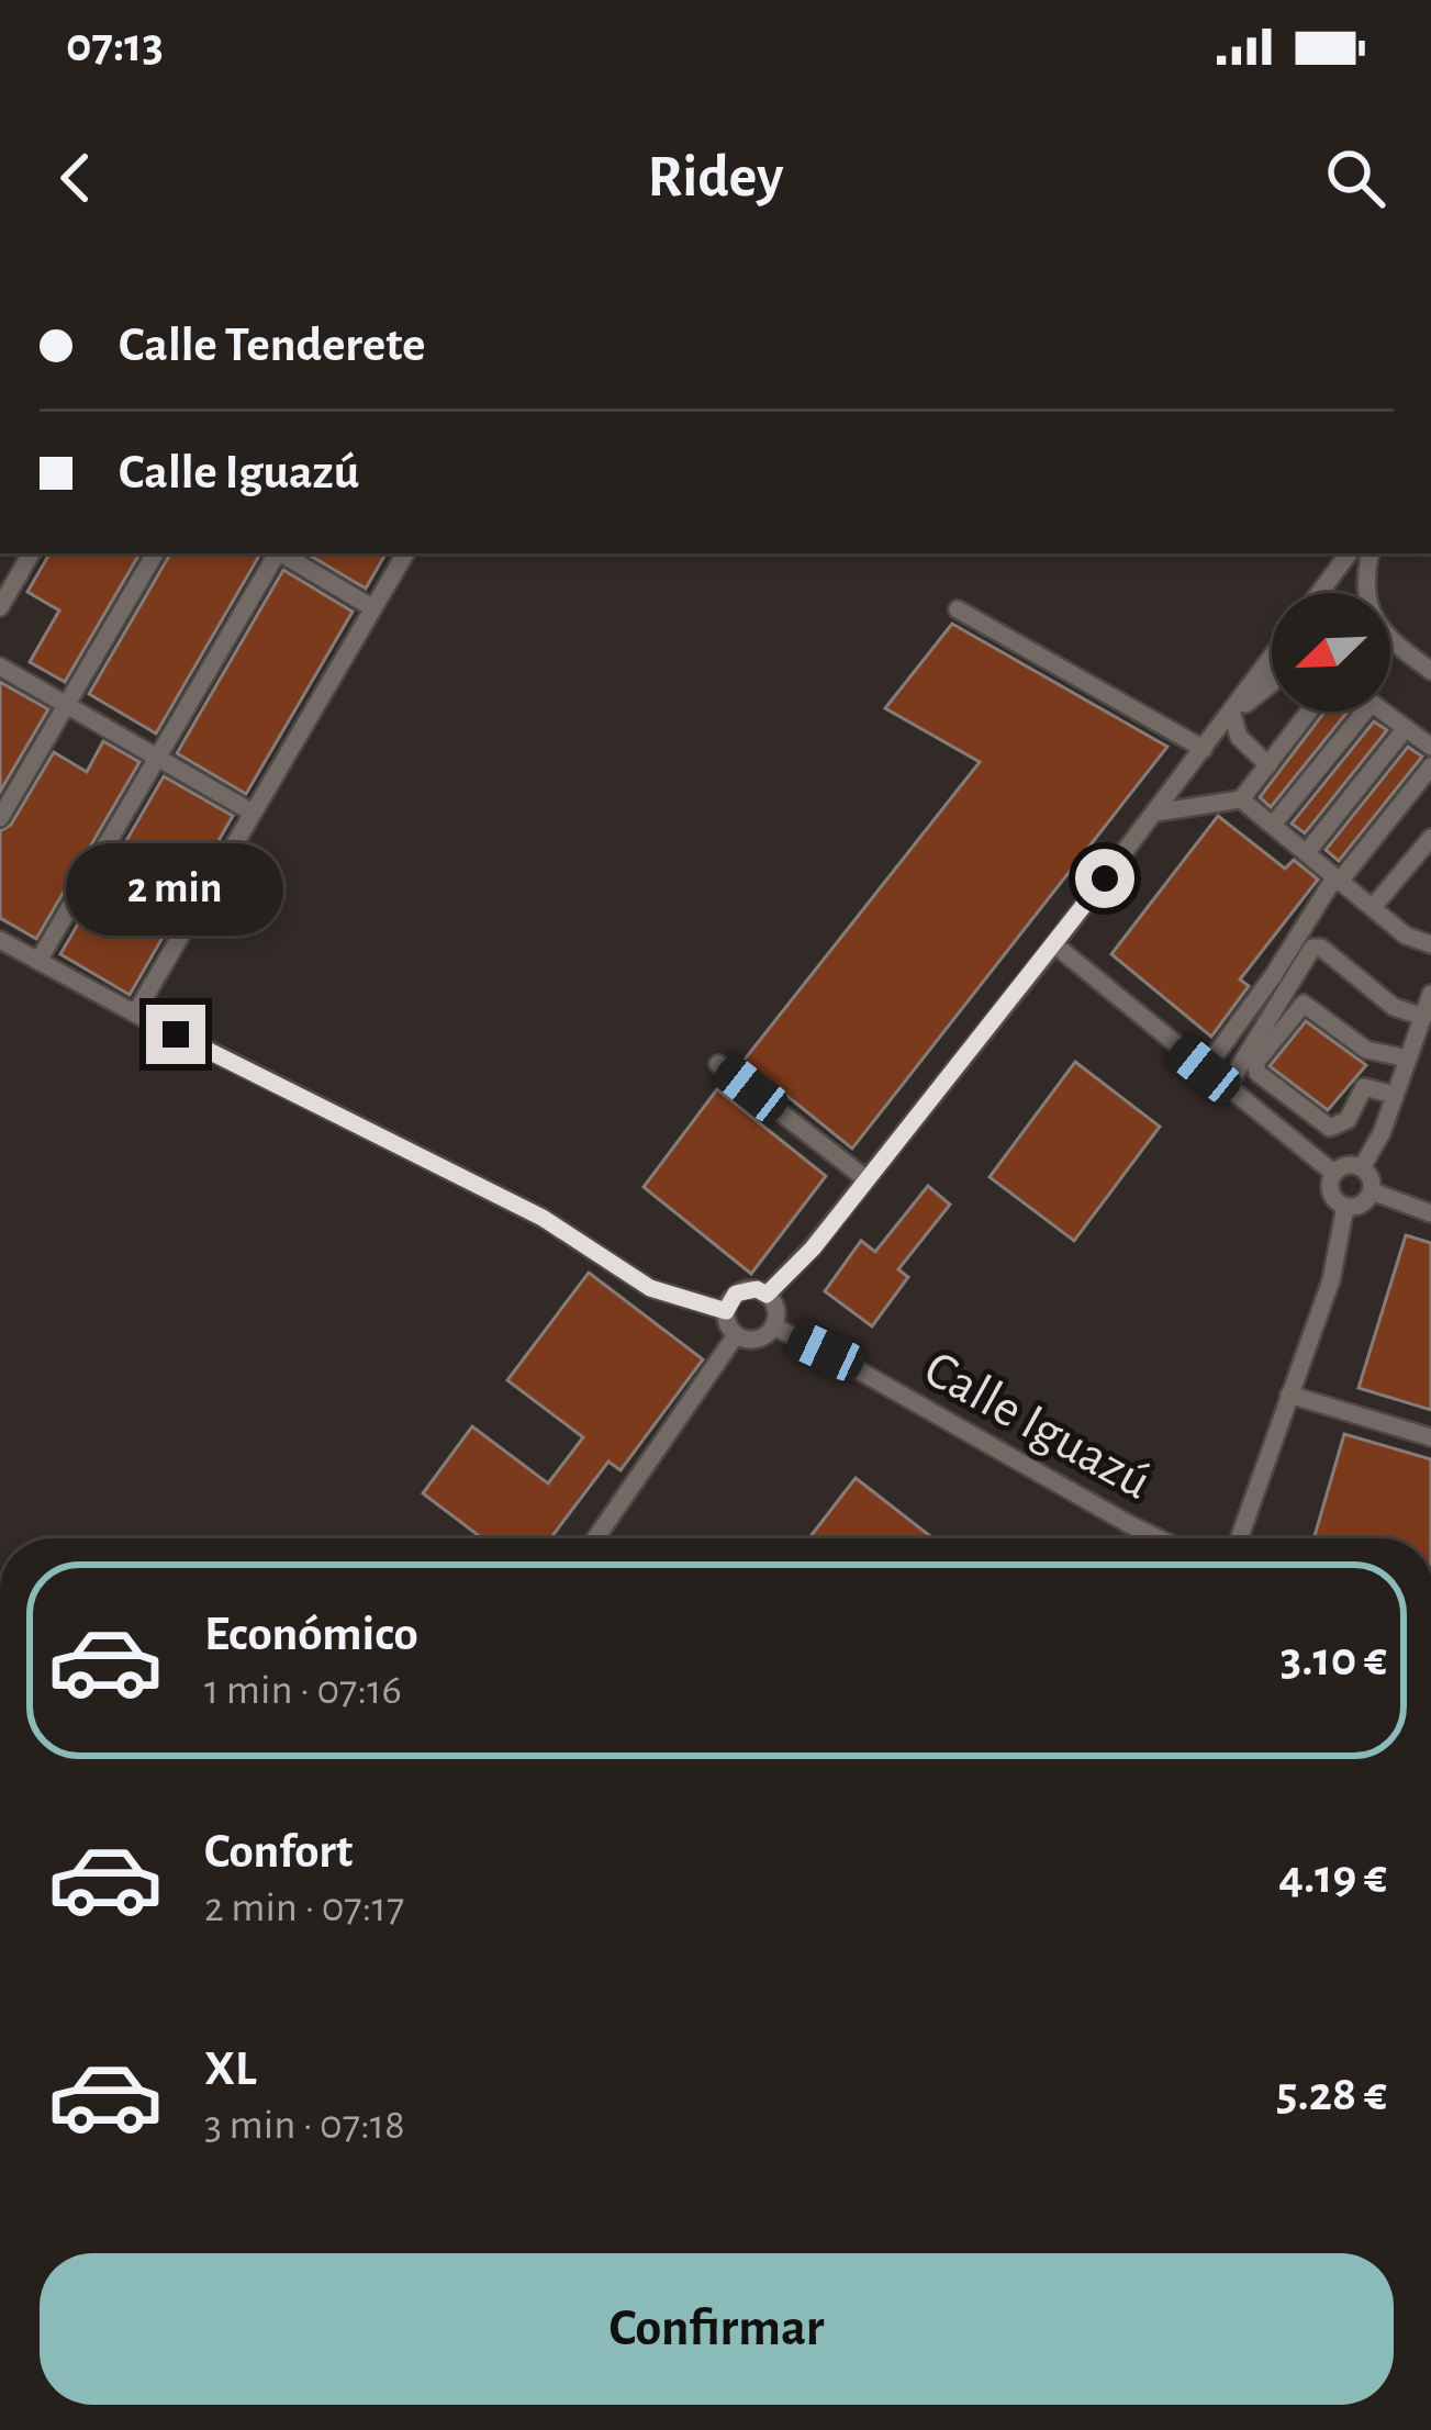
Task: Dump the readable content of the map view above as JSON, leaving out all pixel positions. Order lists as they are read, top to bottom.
{
  "streets": {
    "street": ["Calle Iguazú"]
  },
  "north": "bottom left",
  "page": {
    "status": "07:13",
    "header": "Ridey",
    "banner": ["Calle Tenderete", "Calle Iguazú"],
    "bubble": "2 min",
    "list": [
      {
        "name": "Económico",
        "note": "1 min · 07:16",
        "value": "3.10 €"
      },
      {
        "name": "Confort",
        "note": "2 min · 07:17",
        "value": "4.19 €"
      },
      {
        "name": "XL",
        "note": "3 min · 07:18",
        "value": "5.28 €"
      }
    ],
    "buttons": "Confirmar"
  }
}
